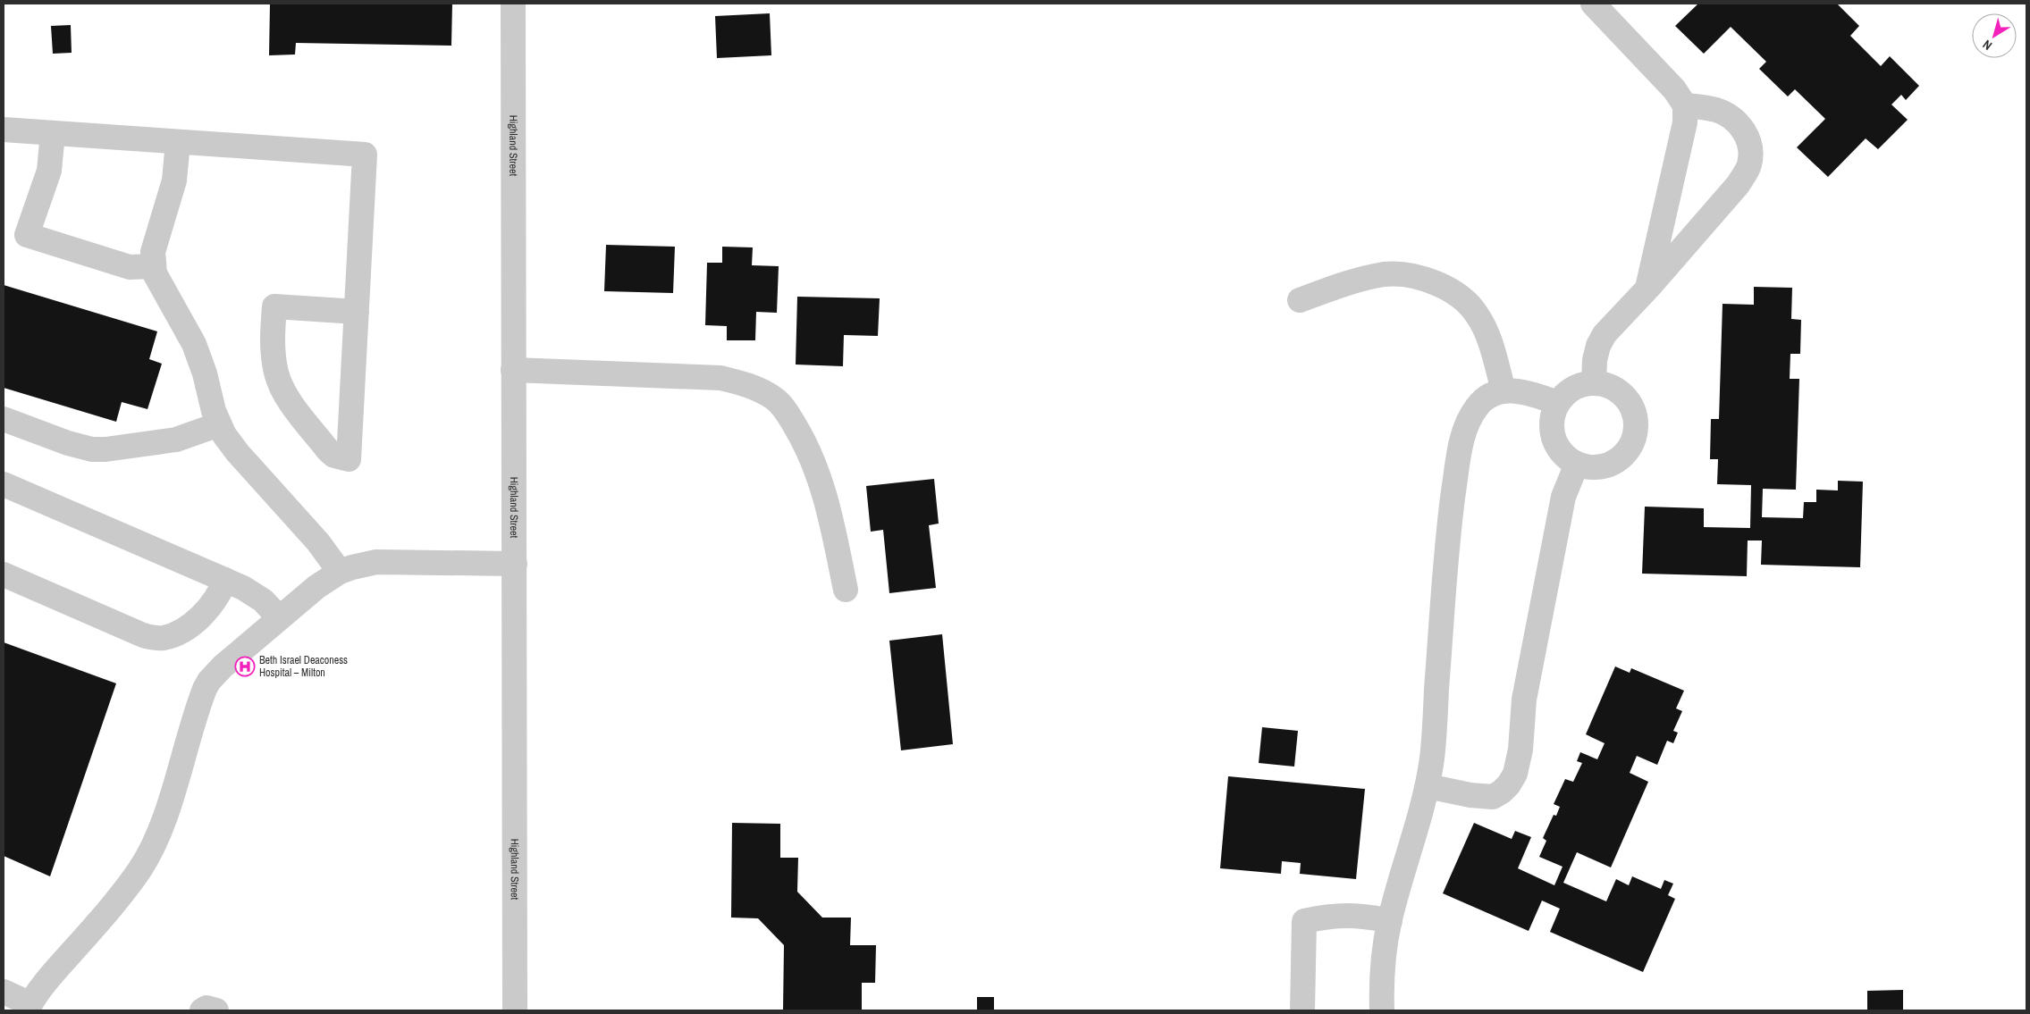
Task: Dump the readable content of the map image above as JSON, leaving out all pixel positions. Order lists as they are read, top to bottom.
{
  "streets": {
    "street": ["Highland Street"]
  },
  "places": {
    "hospital": ["Beth Israel Deaconess Hospital – Milton"]
  },
  "north": "bottom left"
}
